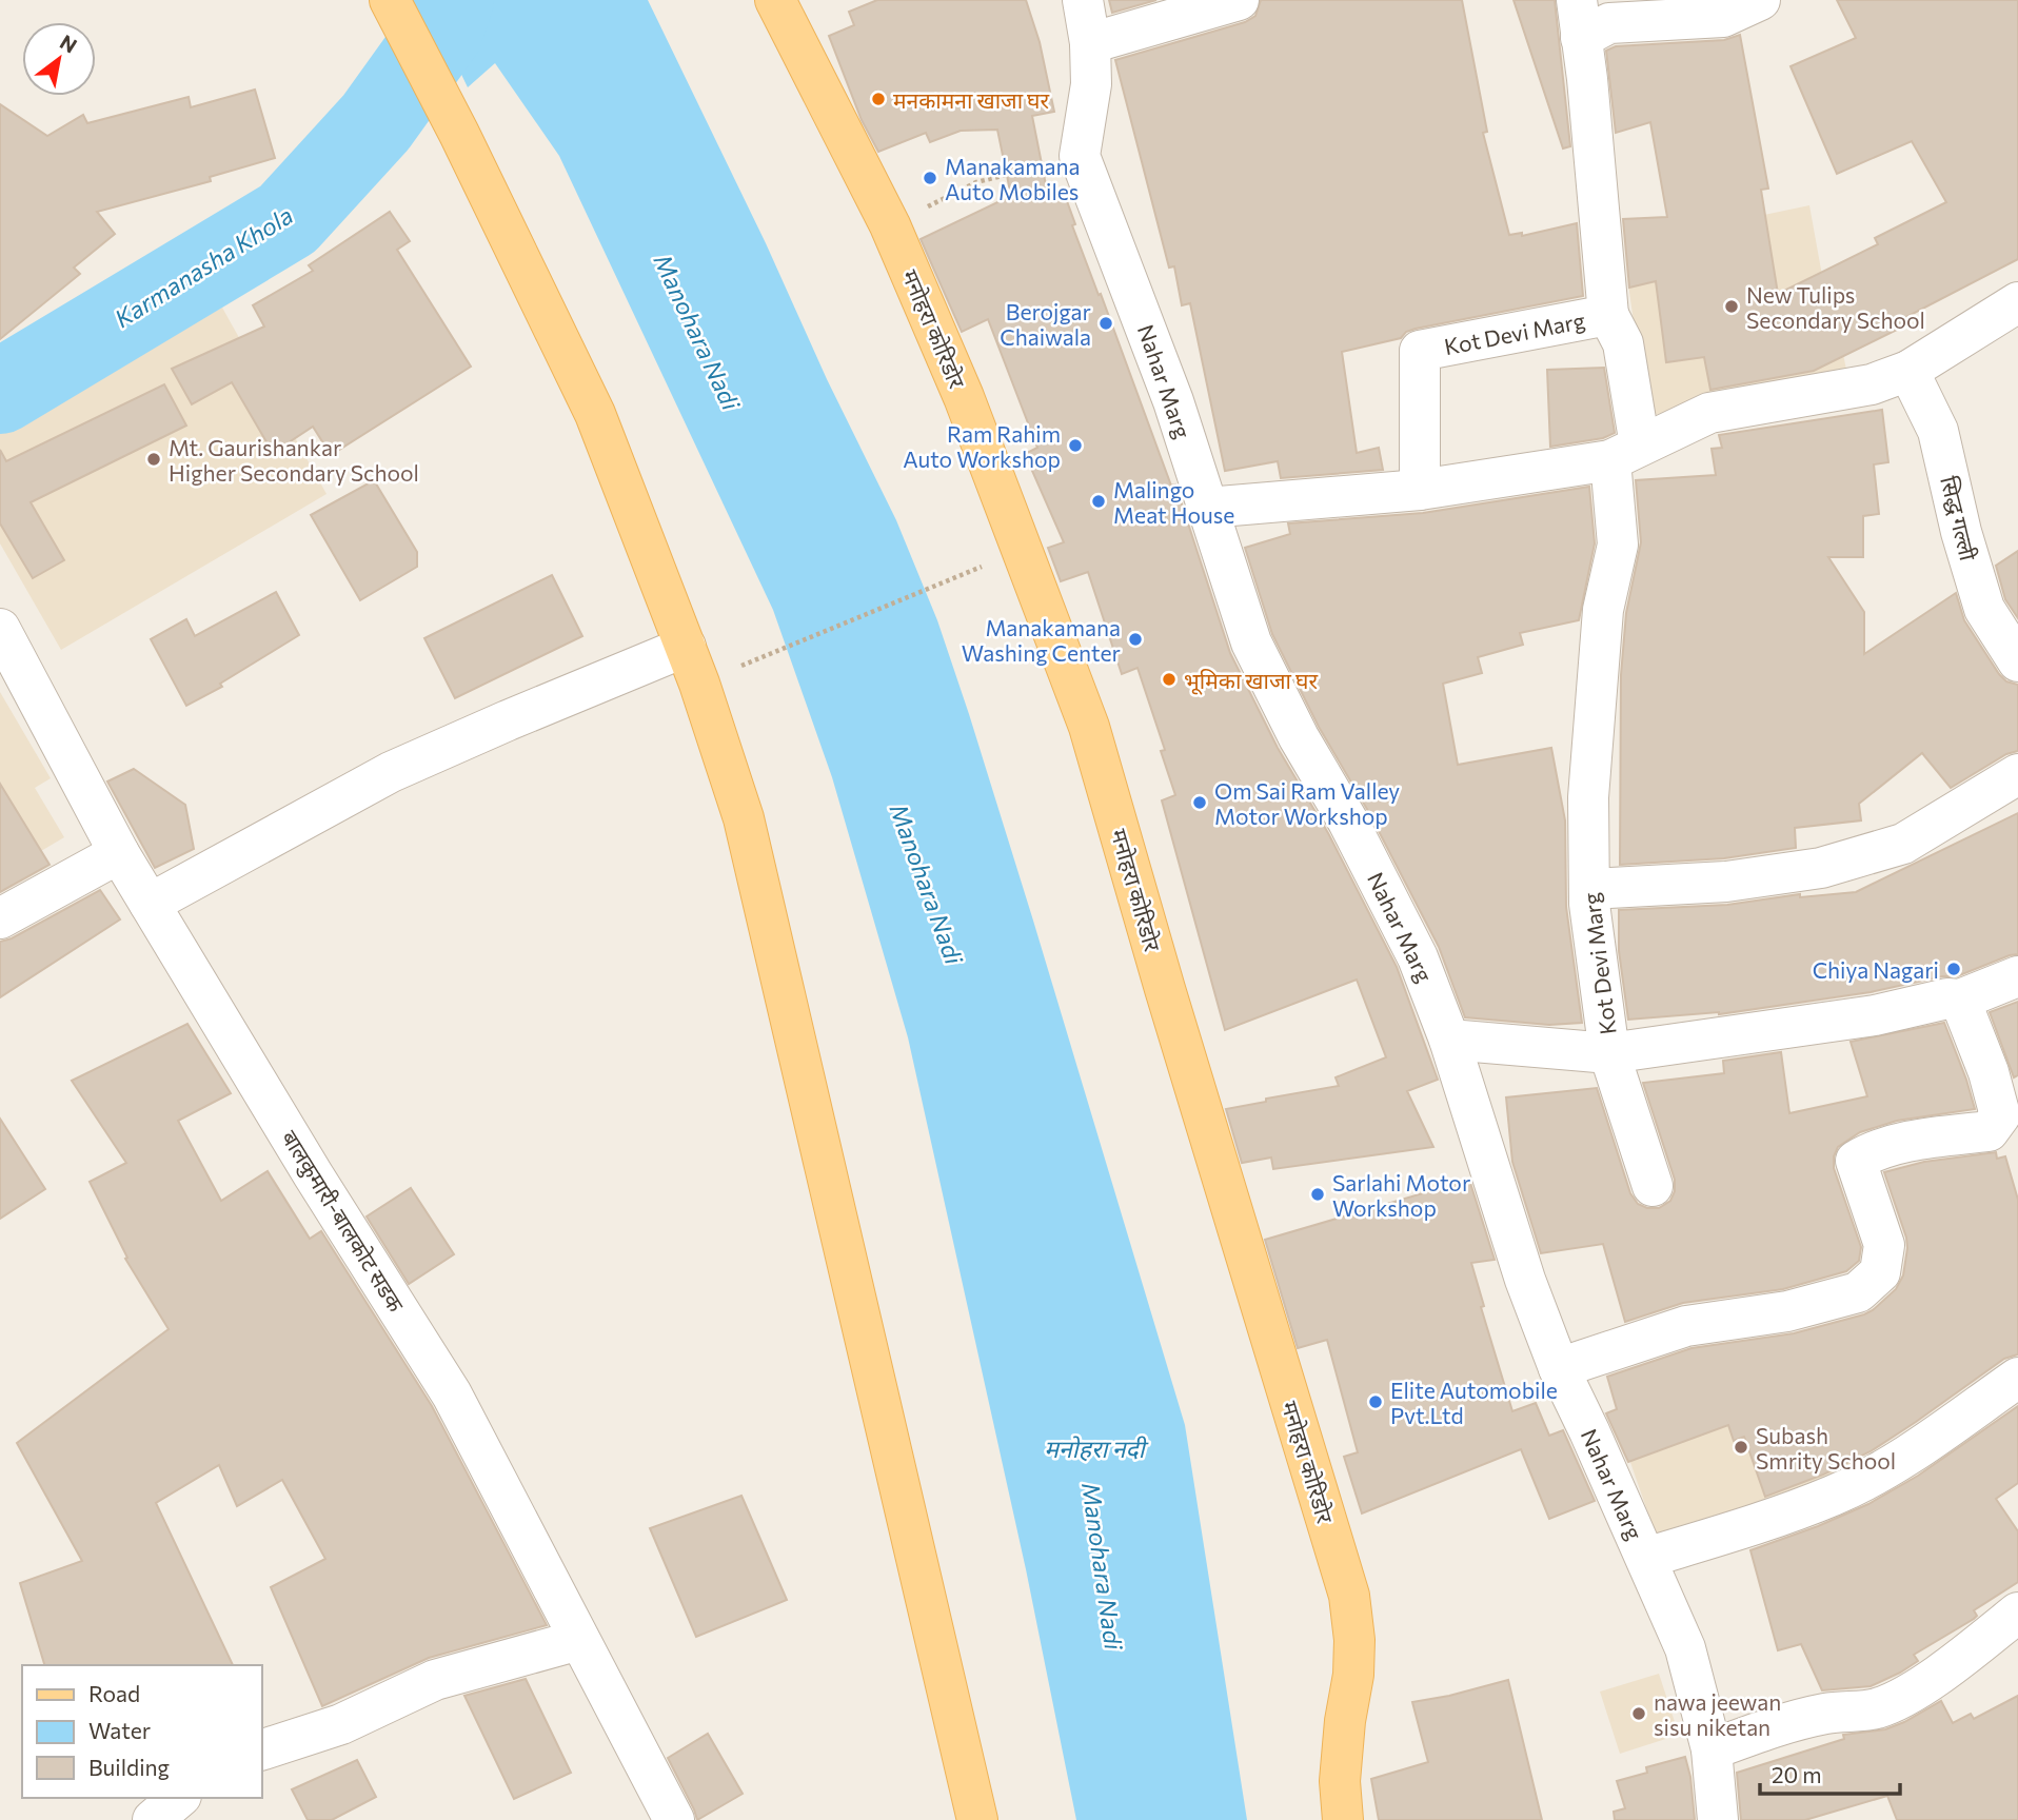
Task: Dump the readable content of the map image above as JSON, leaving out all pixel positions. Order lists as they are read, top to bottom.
{
  "streets": {
    "main road": ["मनोहरा कोरिडोर"],
    "street": [
      "Kot Devi Marg",
      "Nahar Marg",
      "सिद्ध गल्ली",
      "बालकुमारी-बालकोट सडक"
    ]
  },
  "water": ["Karmanasha Khola", "Manohara Nadi", "मनोहरा नदी"],
  "places": [
    "मनकामना खाजा घर",
    "Manakamana Auto Mobiles",
    "New Tulips Secondary School",
    "Berojgar Chaiwala",
    "Ram Rahim Auto Workshop",
    "Mt. Gaurishankar Higher Secondary School",
    "Malingo Meat House",
    "Manakamana Washing Center",
    "भूमिका खाजा घर",
    "Om Sai Ram Valley Motor Workshop",
    "Chiya Nagari",
    "Sarlahi Motor Workshop",
    "Elite Automobile Pvt.Ltd",
    "Subash Smrity School",
    "nawa jeewan sisu niketan"
  ],
  "legend": ["Road", "Water", "Building"],
  "scale_bar": "20 m",
  "north": "top right"
}
